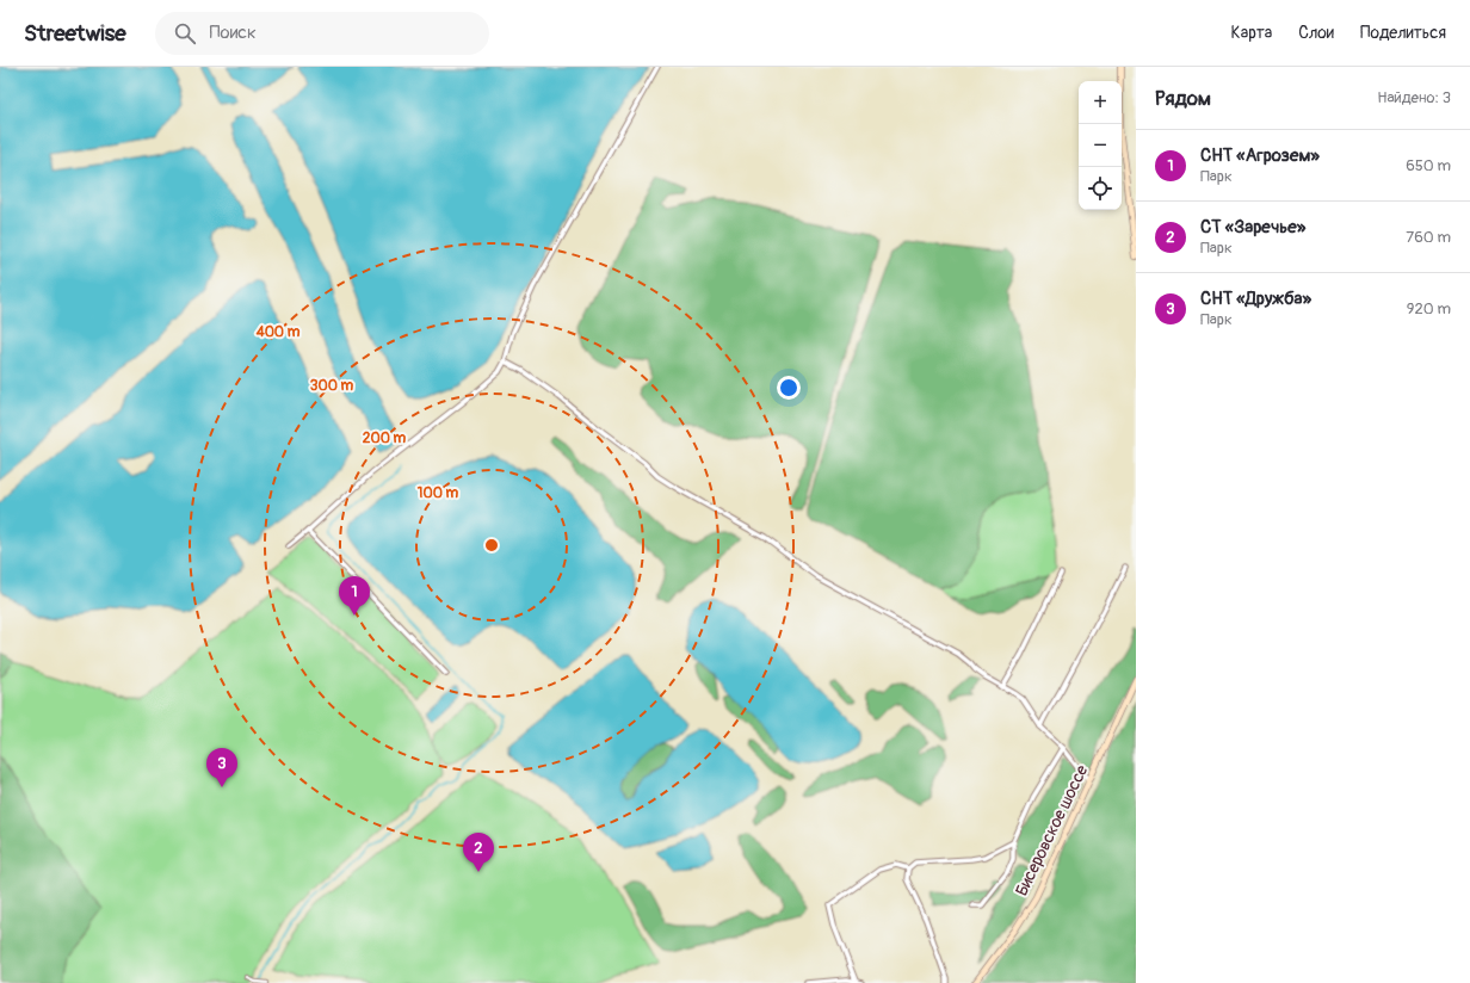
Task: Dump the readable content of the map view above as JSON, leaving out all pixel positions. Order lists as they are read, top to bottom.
{
  "streets": {
    "main road": ["Бисеровское шоссе"]
  },
  "page": {
    "header": "Streetwise",
    "search": "Поиск",
    "nav": ["Карта", "Слои", "Поделиться"],
    "heading": ["Рядом", "Найдено: 3"],
    "map_buttons": ["+", "−"],
    "list": [
      {
        "mark": "1",
        "name": "СНТ «Агрозем»",
        "note": "Парк",
        "value": "650 m"
      },
      {
        "mark": "2",
        "name": "СТ «Заречье»",
        "note": "Парк",
        "value": "760 m"
      },
      {
        "mark": "3",
        "name": "СНТ «Дружба»",
        "note": "Парк",
        "value": "920 m"
      }
    ],
    "pins": ["1", "3", "2"]
  },
  "rings": [
    "400 m",
    "300 m",
    "200 m",
    "100 m"
  ]
}
